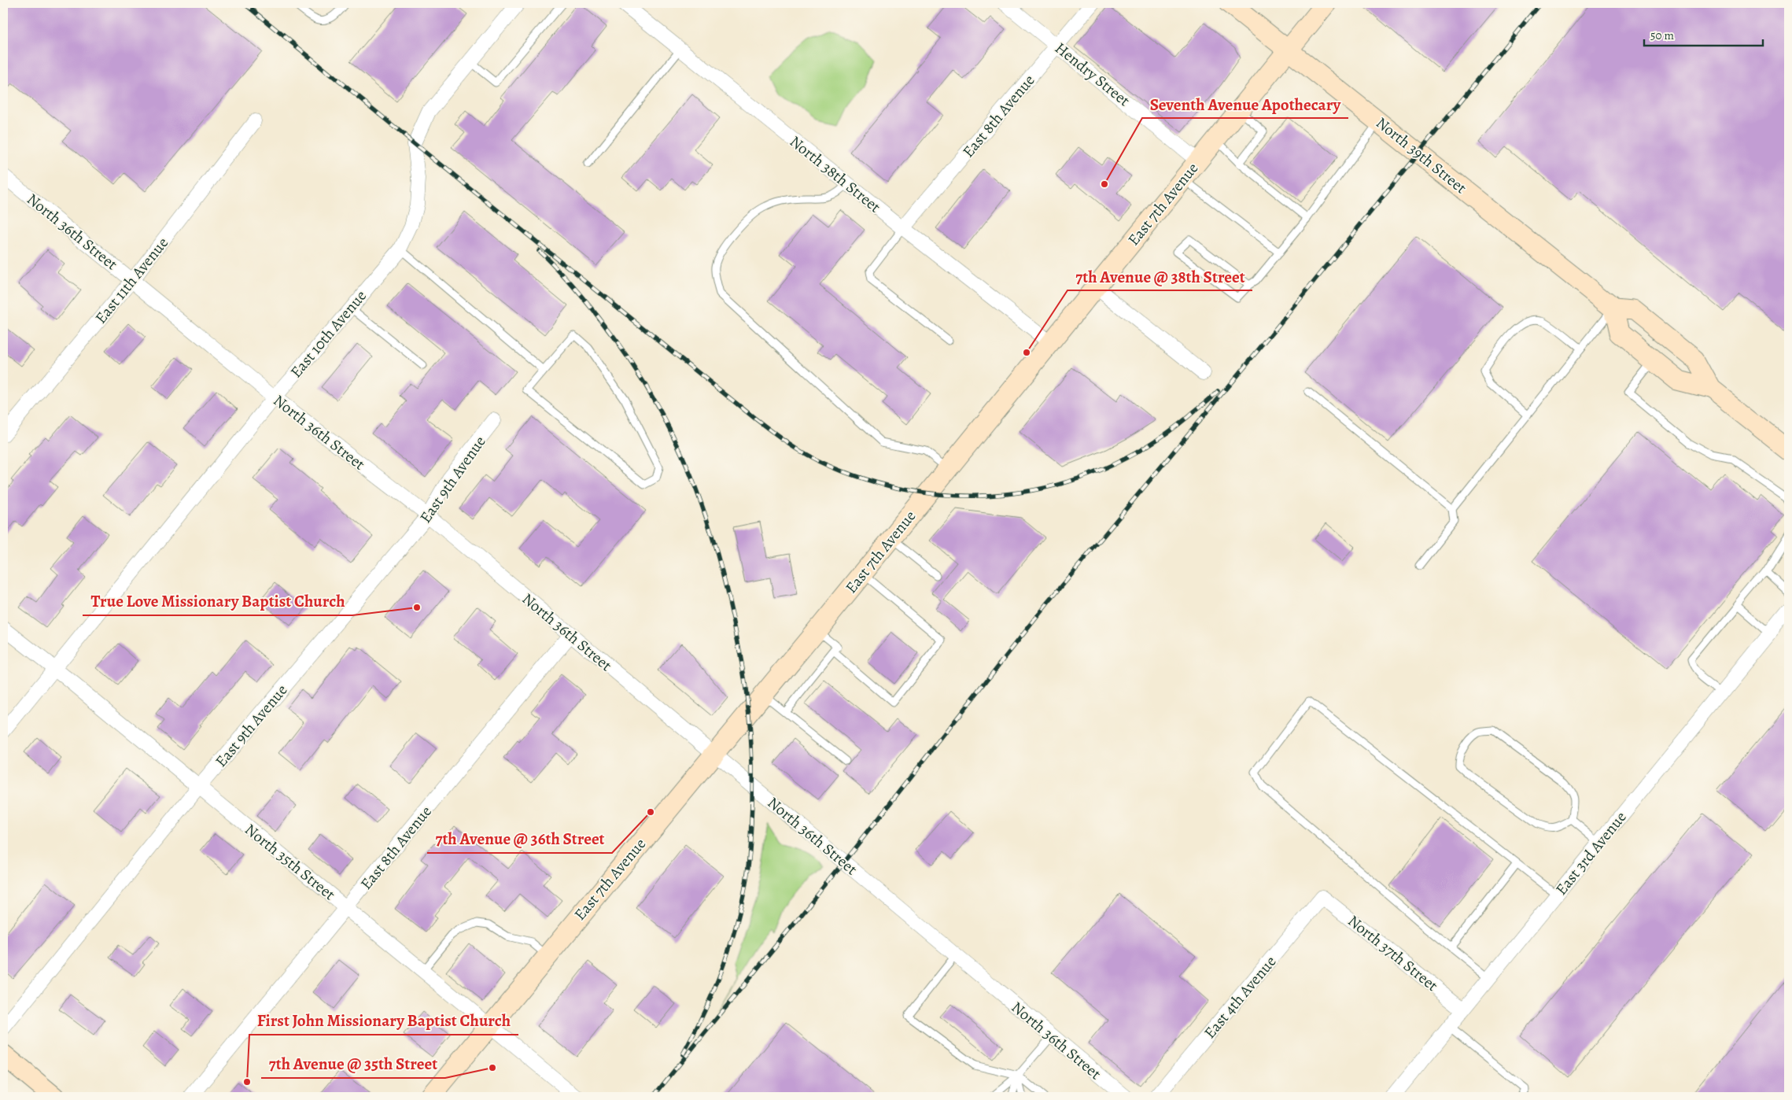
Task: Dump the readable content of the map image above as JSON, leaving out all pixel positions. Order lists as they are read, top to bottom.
{
  "streets": {
    "street": [
      "Hendry Street",
      "East 8th Avenue",
      "North 39th Street",
      "North 38th Street",
      "East 7th Avenue",
      "North 36th Street",
      "East 11th Avenue",
      "East 10th Avenue",
      "East 9th Avenue",
      "East 3rd Avenue",
      "North 35th Street",
      "North 37th Street",
      "East 4th Avenue"
    ]
  },
  "crossings": [
    ["Hendry Street", "East 8th Avenue"],
    ["Hendry Street", "East 7th Avenue"],
    ["East 8th Avenue", "North 38th Street"],
    ["East 8th Avenue", "North 36th Street"],
    ["East 8th Avenue", "North 35th Street"],
    ["North 39th Street", "East 7th Avenue"],
    ["North 38th Street", "East 7th Avenue"],
    ["East 7th Avenue", "North 36th Street"],
    ["East 7th Avenue", "North 35th Street"],
    ["North 36th Street", "East 11th Avenue"],
    ["North 36th Street", "East 10th Avenue"],
    ["North 36th Street", "East 9th Avenue"],
    ["East 10th Avenue", "North 35th Street"],
    ["East 9th Avenue", "North 35th Street"],
    ["East 3rd Avenue", "North 37th Street"],
    ["North 37th Street", "East 4th Avenue"]
  ],
  "places": [
    "Seventh Avenue Apothecary",
    "7th Avenue @ 38th Street",
    "True Love Missionary Baptist Church",
    "7th Avenue @ 36th Street",
    "7th Avenue @ 35th Street",
    "First John Missionary Baptist Church"
  ],
  "scale_bar": "50 m"
}
